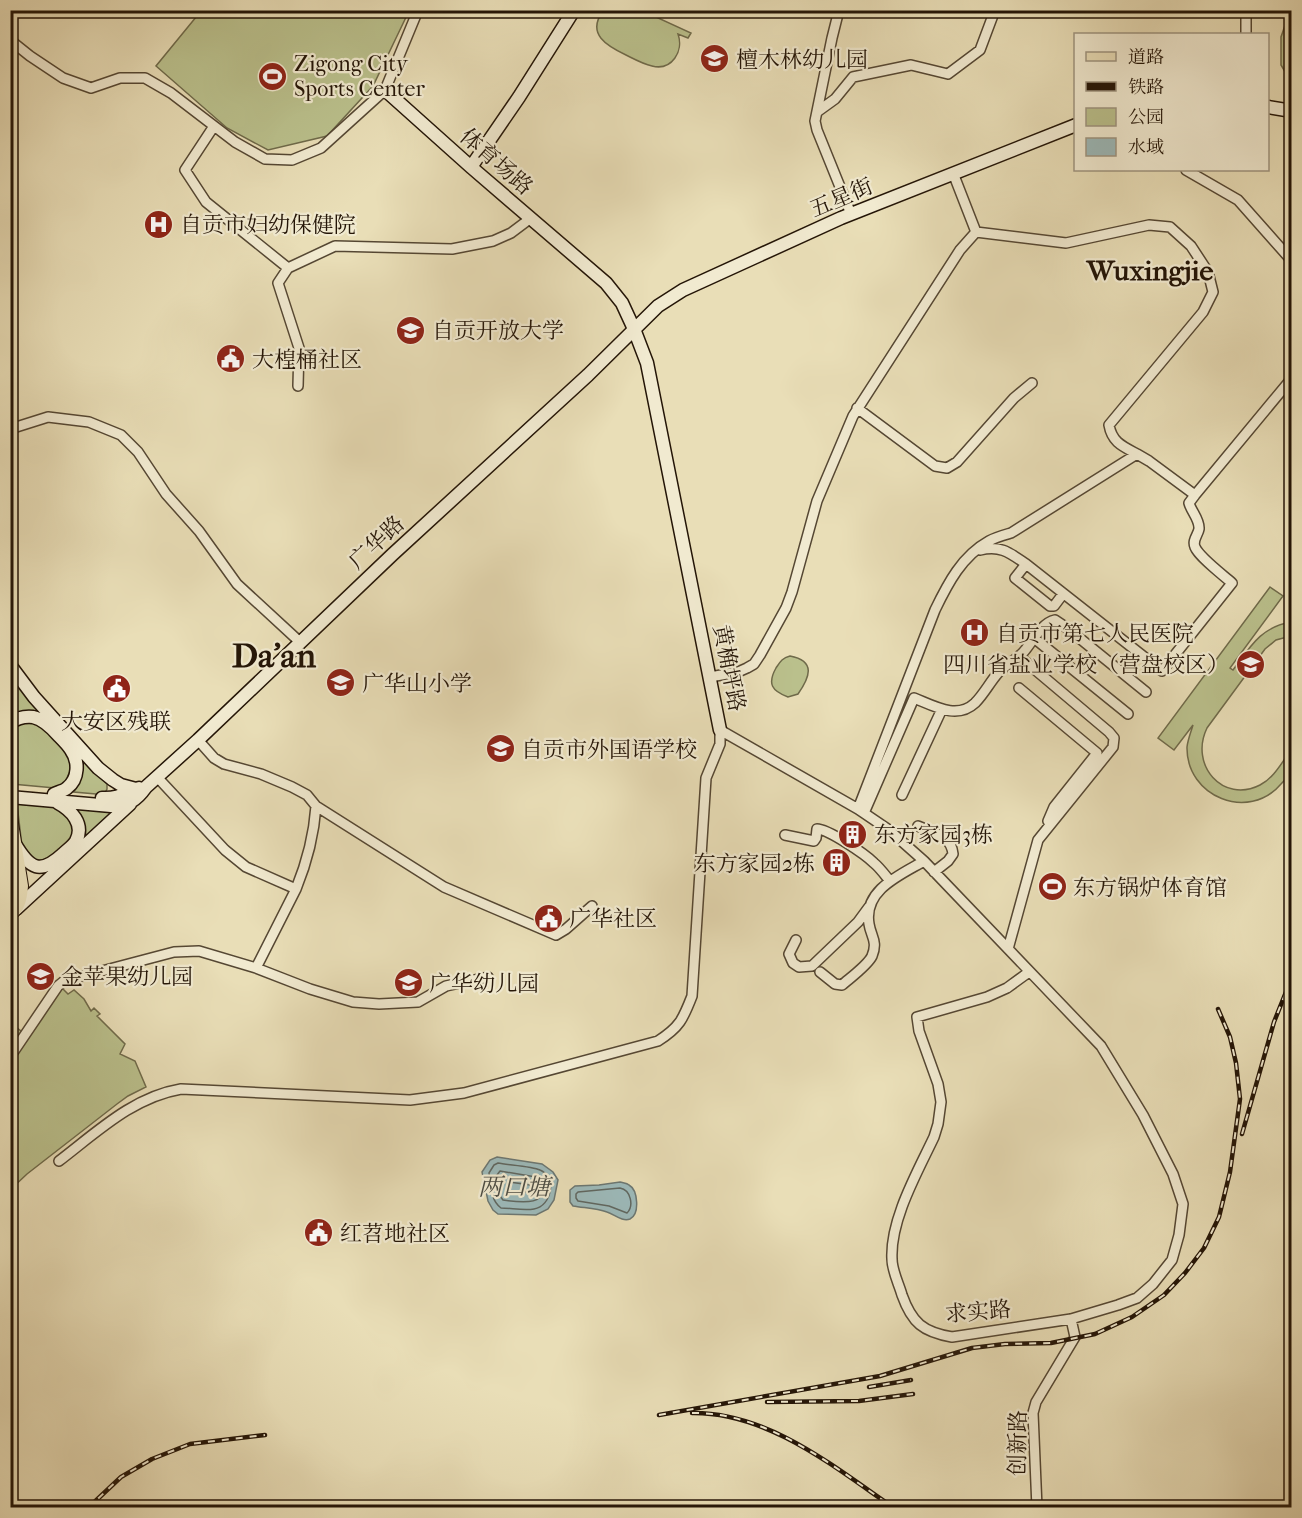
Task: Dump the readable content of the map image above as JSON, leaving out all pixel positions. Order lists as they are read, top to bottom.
{
  "streets": {
    "main road": [
      "体育场路",
      "五星街",
      "广华路",
      "黄桷坪路"
    ],
    "street": ["求实路", "创新路"]
  },
  "crossings": [
    ["体育场路", "五星街"],
    ["体育场路", "广华路"],
    ["体育场路", "黄桷坪路"],
    ["五星街", "广华路"],
    ["五星街", "黄桷坪路"],
    ["广华路", "黄桷坪路"],
    ["黄桷坪路", "求实路"],
    ["求实路", "创新路"]
  ],
  "districts": ["Wuxingjie", "Da'an"],
  "water": ["两口塘"],
  "places": {
    "school or university": [
      "檀木林幼儿园",
      "自贡开放大学",
      "四川省盐业学校（营盘校区）",
      "广华山小学",
      "自贡市外国语学校",
      "金苹果幼儿园",
      "广华幼儿园"
    ],
    "sports": ["Zigong City Sports Center", "东方锅炉体育馆"],
    "hospital": ["自贡市妇幼保健院", "自贡市第七人民医院"],
    "public building": [
      "大楻桶社区",
      "大安区残联",
      "广华社区",
      "红苕地社区"
    ],
    "building": ["东方家园3栋", "东方家园2栋"]
  },
  "legend": [
    "道路",
    "铁路",
    "公园",
    "水域"
  ]
}
